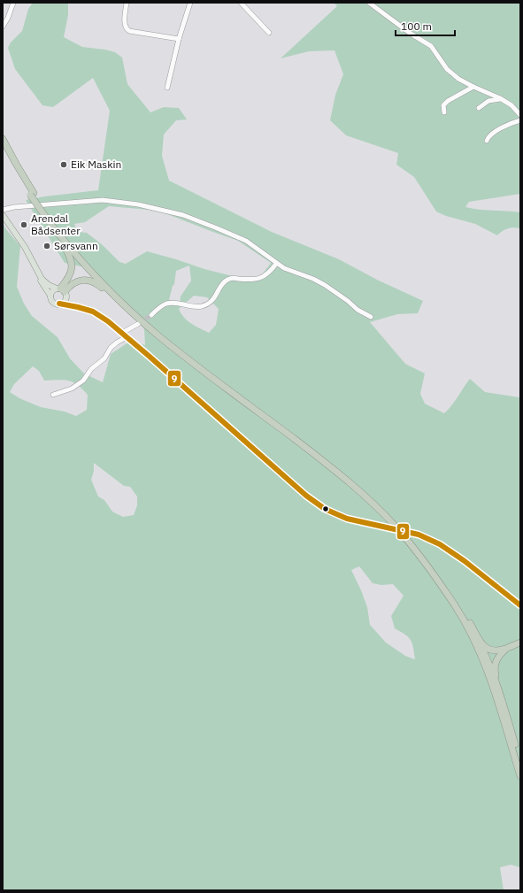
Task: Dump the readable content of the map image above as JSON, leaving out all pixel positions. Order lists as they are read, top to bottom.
{
  "places": ["Eik Maskin", "Arendal Bådsenter", "Sørsvann"],
  "lines": ["transit line 9"],
  "scale_bar": "100 m"
}
